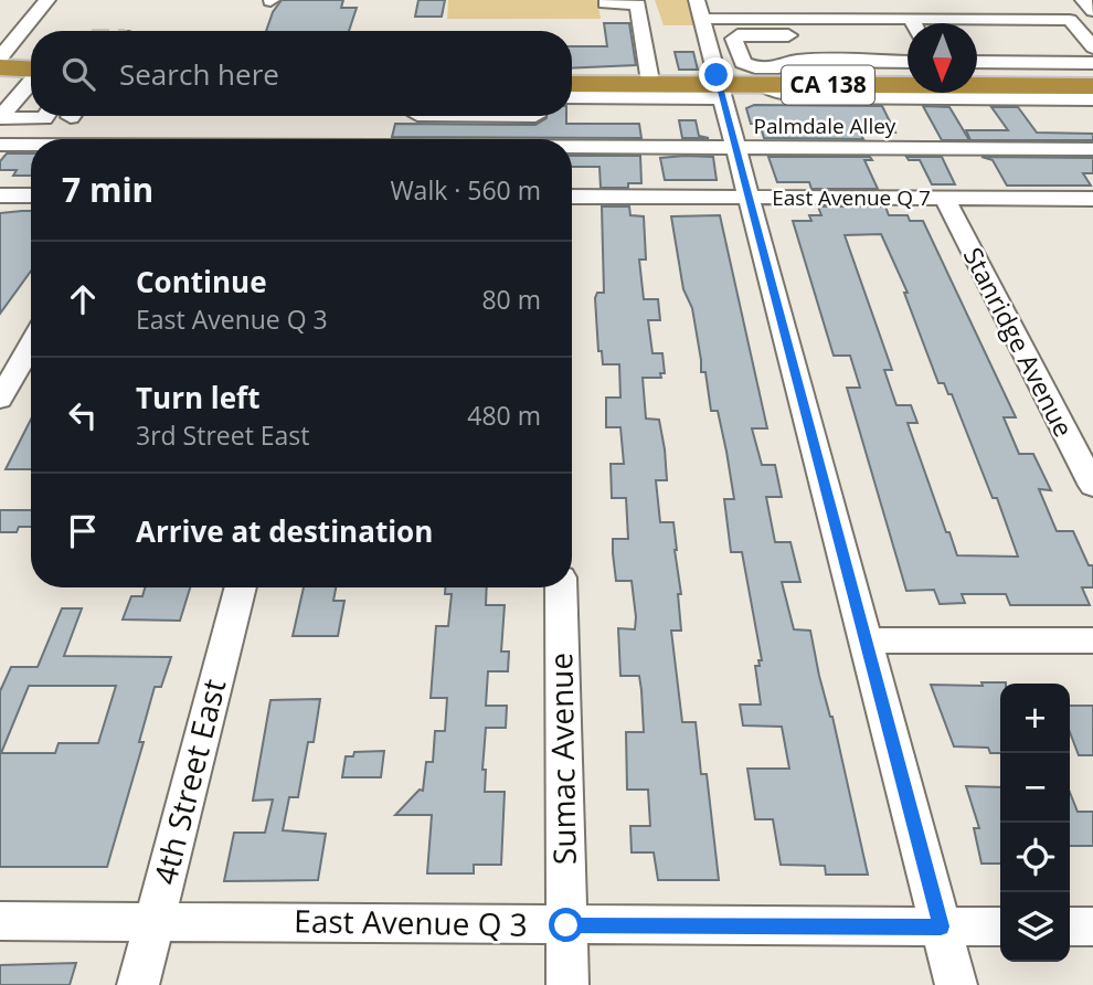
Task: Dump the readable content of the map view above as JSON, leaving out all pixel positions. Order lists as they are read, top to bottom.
{
  "streets": {
    "highway": ["CA 138"],
    "street": [
      "Palmdale Alley",
      "East Avenue Q 7",
      "Stanridge Avenue",
      "Sumac Avenue",
      "4th Street East",
      "East Avenue Q 3"
    ]
  },
  "crossings": [
    ["East Avenue Q 7", "Stanridge Avenue"],
    ["Sumac Avenue", "East Avenue Q 3"],
    ["4th Street East", "East Avenue Q 3"]
  ],
  "north": "bottom",
  "page": {
    "search": "Search here",
    "heading": ["7 min", "Walk · 560 m"],
    "list": [
      ["Continue", "East Avenue Q 3", "80 m"],
      ["Turn left", "3rd Street East", "480 m"],
      "Arrive at destination"
    ],
    "map_buttons": ["+", "−"]
  }
}
